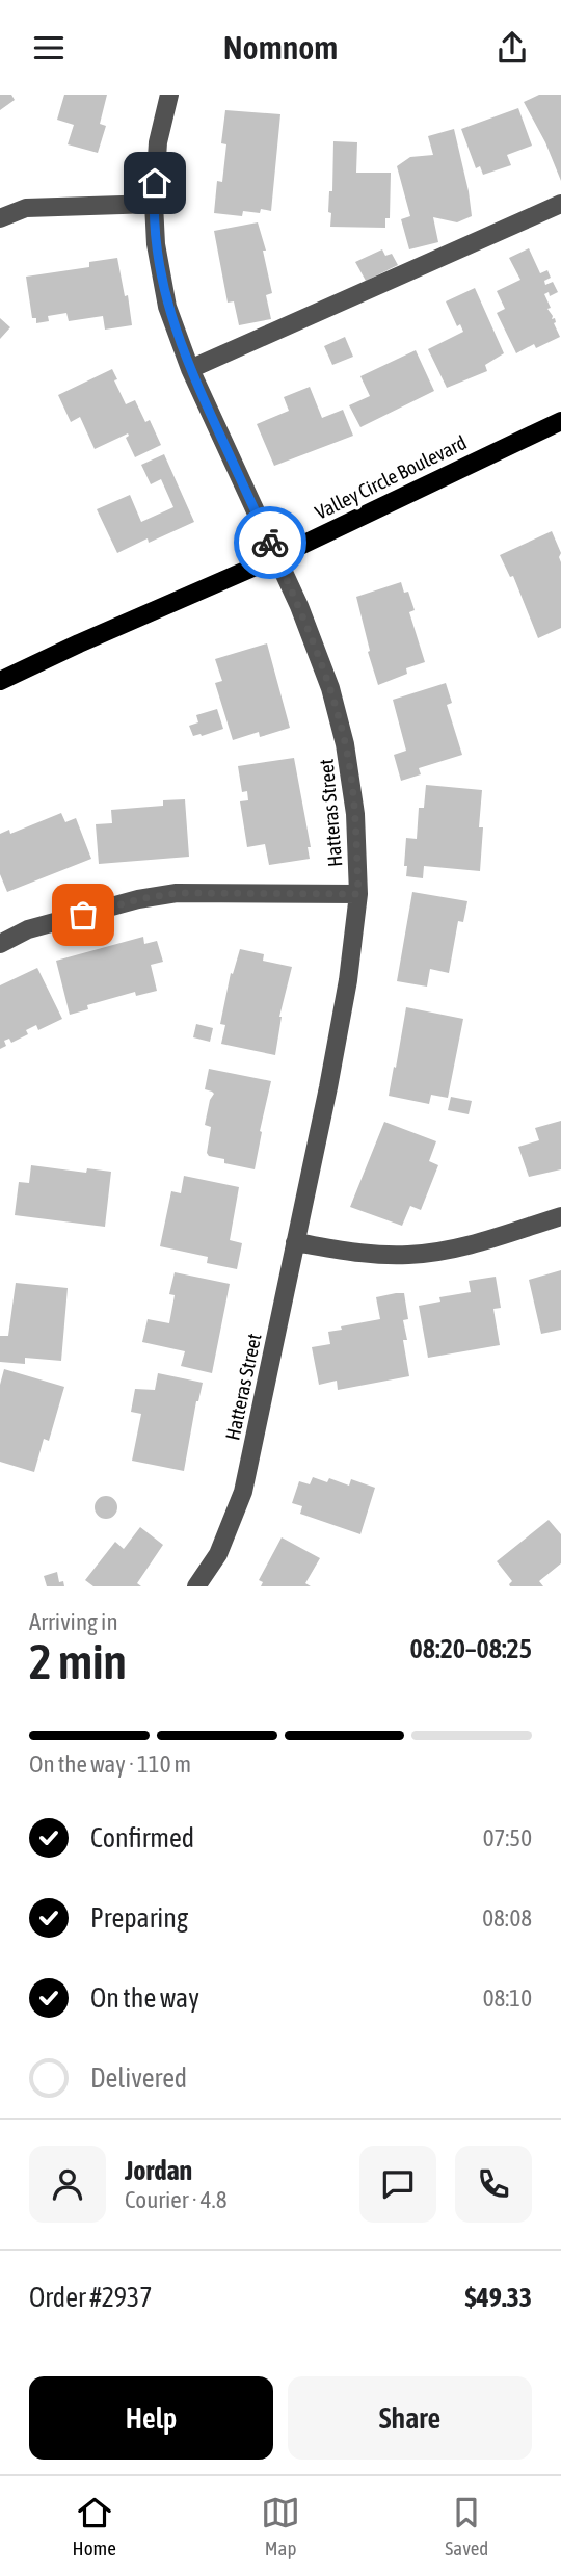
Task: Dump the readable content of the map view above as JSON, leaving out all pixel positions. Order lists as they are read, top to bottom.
{
  "streets": {
    "main road": ["Valley Circle Boulevard"],
    "street": ["Hatteras Street"]
  },
  "crossings": [
    ["Valley Circle Boulevard", "Hatteras Street"]
  ],
  "page": {
    "header": "Nomnom",
    "heading": ["2 min", "Arriving in", "08:20–08:25"],
    "panel": [
      "Jordan",
      "Courier · 4.8",
      "Order #2937",
      "$49.33"
    ],
    "bar": "On the way · 110 m",
    "list": [
      ["Confirmed", "07:50"],
      ["Preparing", "08:08"],
      ["On the way", "08:10"],
      "Delivered"
    ],
    "buttons": ["Help", "Share"],
    "tabs": ["Home", "Map", "Saved"]
  }
}
